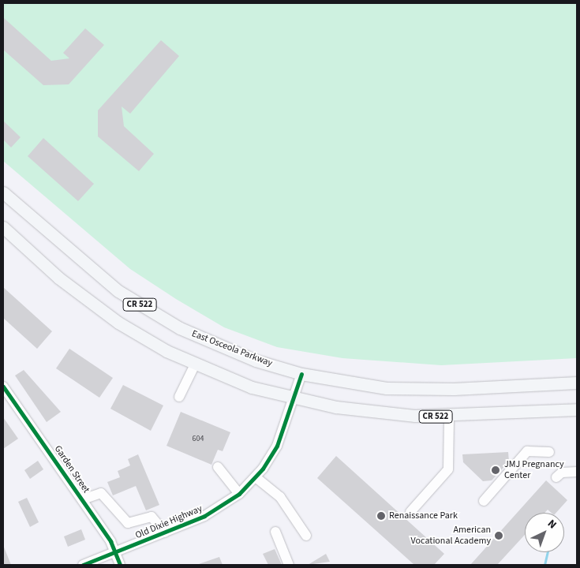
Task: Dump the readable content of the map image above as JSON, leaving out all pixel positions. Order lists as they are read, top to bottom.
{
  "streets": {
    "main road": ["CR 522", "East Osceola Parkway"],
    "street": ["Garden Street", "Old Dixie Highway"]
  },
  "crossings": [
    ["CR 522", "Old Dixie Highway"],
    ["East Osceola Parkway", "Old Dixie Highway"],
    ["Garden Street", "Old Dixie Highway"]
  ],
  "places": ["JMJ Pregnancy Center", "Renaissance Park", "American Vocational Academy"],
  "house_numbers": ["604"],
  "north": "top right"
}
